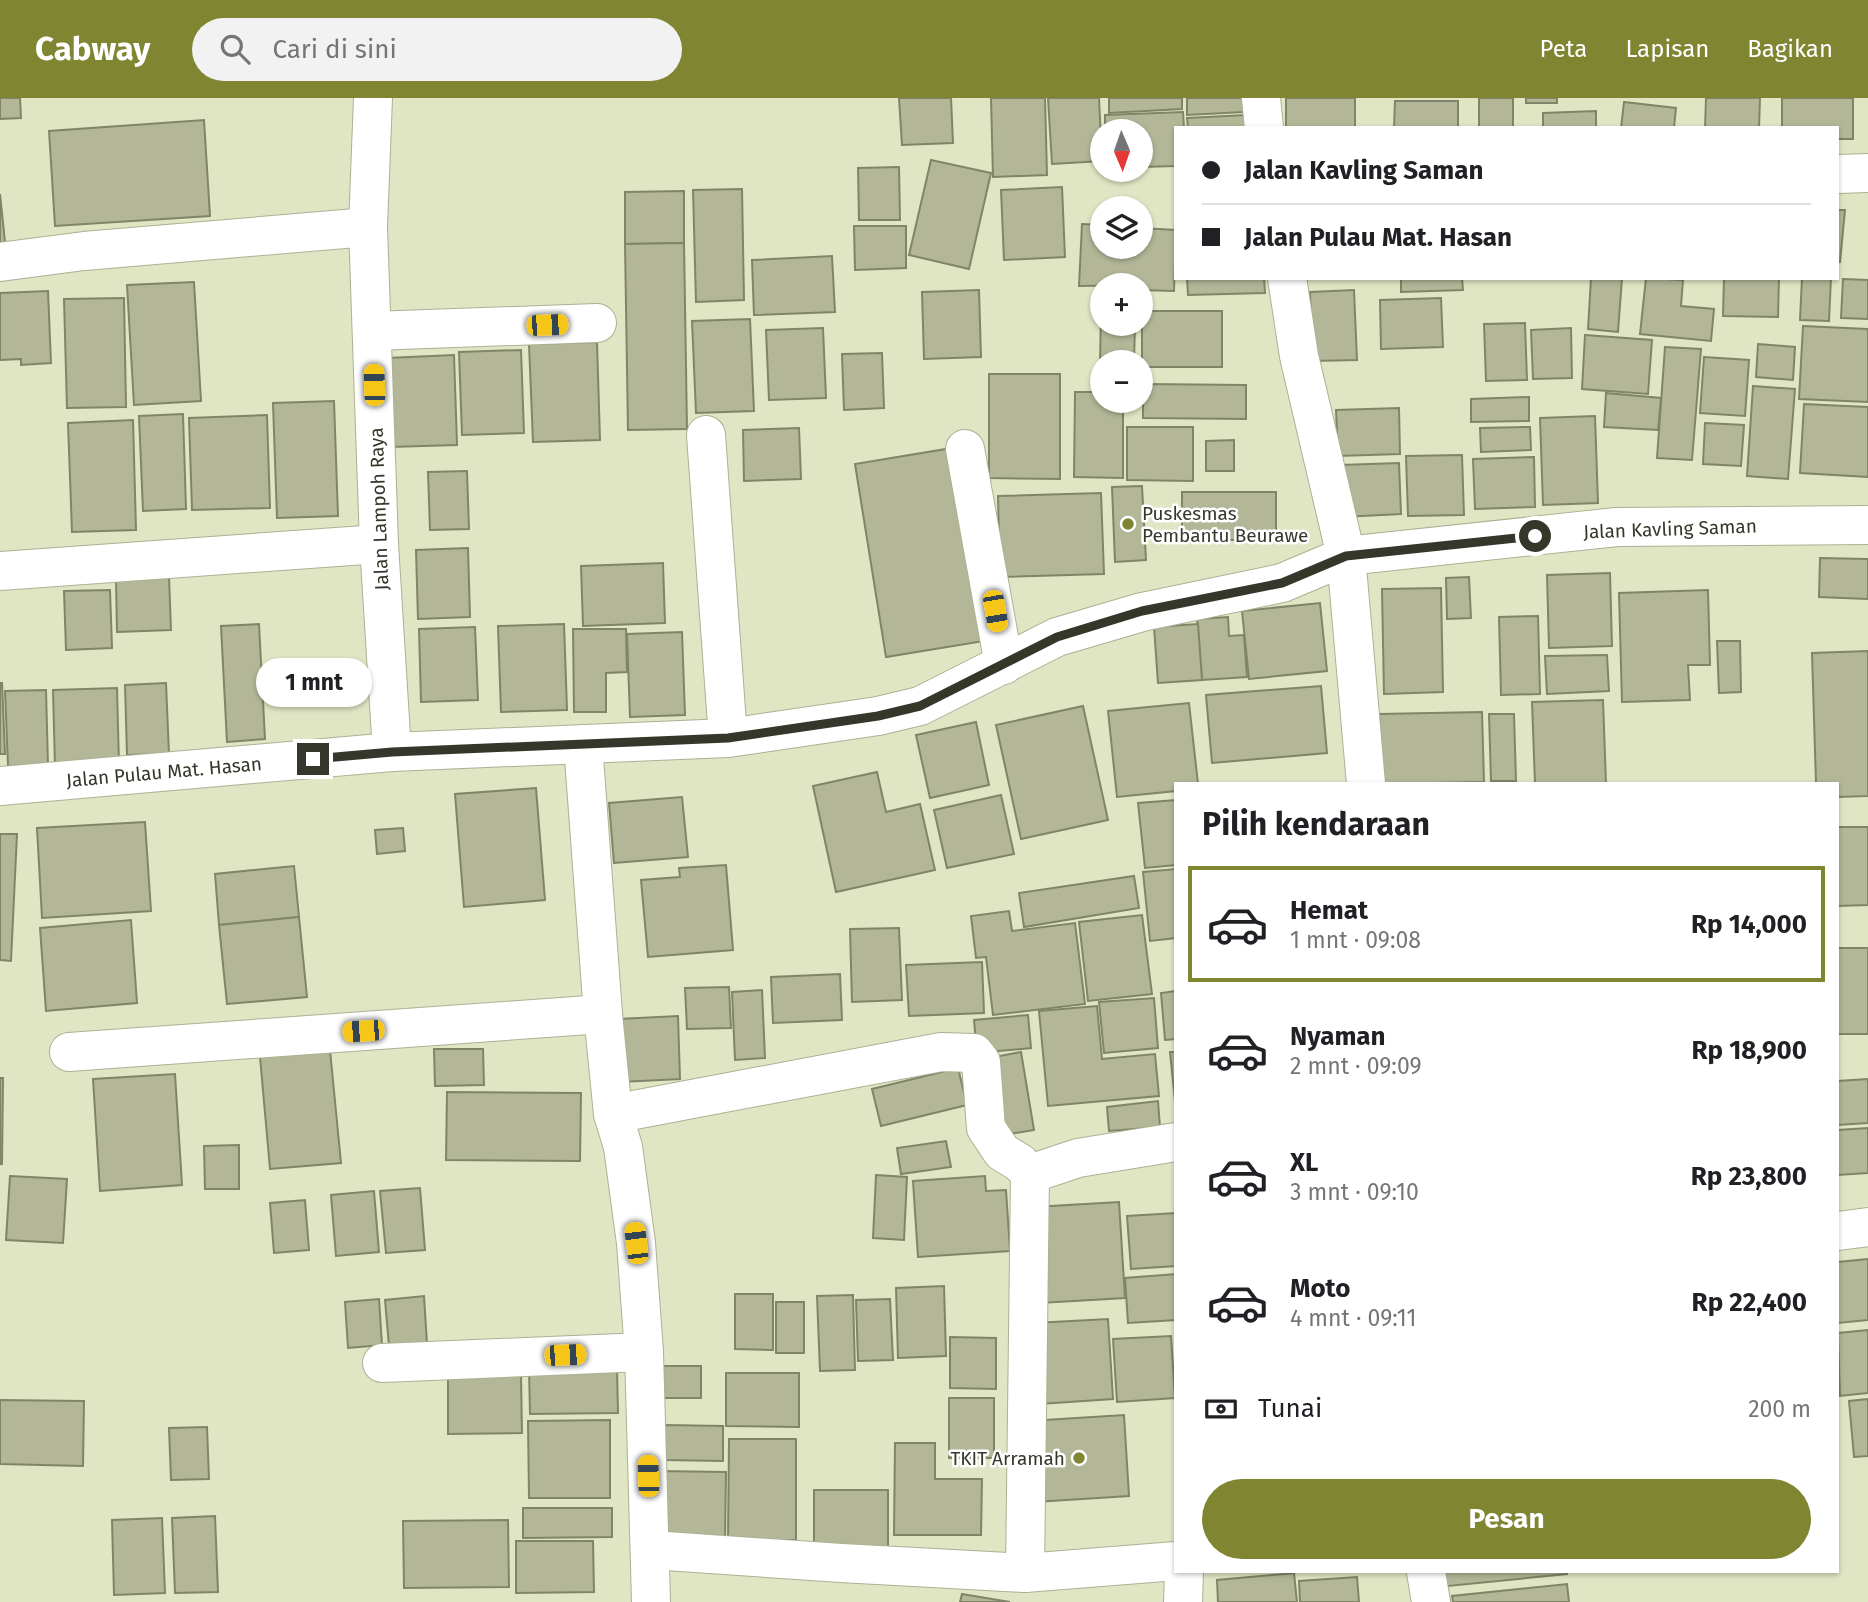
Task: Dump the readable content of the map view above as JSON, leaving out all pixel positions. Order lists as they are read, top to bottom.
{
  "streets": {
    "street": ["Jalan Lampoh Raya", "Jalan Kavling Saman", "Jalan Pulau Mat. Hasan"]
  },
  "crossings": [
    ["Jalan Lampoh Raya", "Jalan Pulau Mat. Hasan"],
    ["Jalan Kavling Saman", "Jalan Pulau Mat. Hasan"]
  ],
  "places": ["Puskesmas Pembantu Beurawe", "TKIT Arramah"],
  "north": "bottom",
  "page": {
    "header": "Cabway",
    "search": "Cari di sini",
    "nav": ["Peta", "Lapisan", "Bagikan"],
    "map_buttons": ["+", "−"],
    "banner": ["Jalan Kavling Saman", "Jalan Pulau Mat. Hasan"],
    "bubble": "1 mnt",
    "heading": "Pilih kendaraan",
    "list": [
      {
        "name": "Hemat",
        "note": "1 mnt · 09:08",
        "value": "Rp 14,000"
      },
      {
        "name": "Nyaman",
        "note": "2 mnt · 09:09",
        "value": "Rp 18,900"
      },
      {
        "name": "XL",
        "note": "3 mnt · 09:10",
        "value": "Rp 23,800"
      },
      {
        "name": "Moto",
        "note": "4 mnt · 09:11",
        "value": "Rp 22,400"
      }
    ],
    "pay": ["Tunai", "200 m"],
    "buttons": "Pesan"
  }
}
